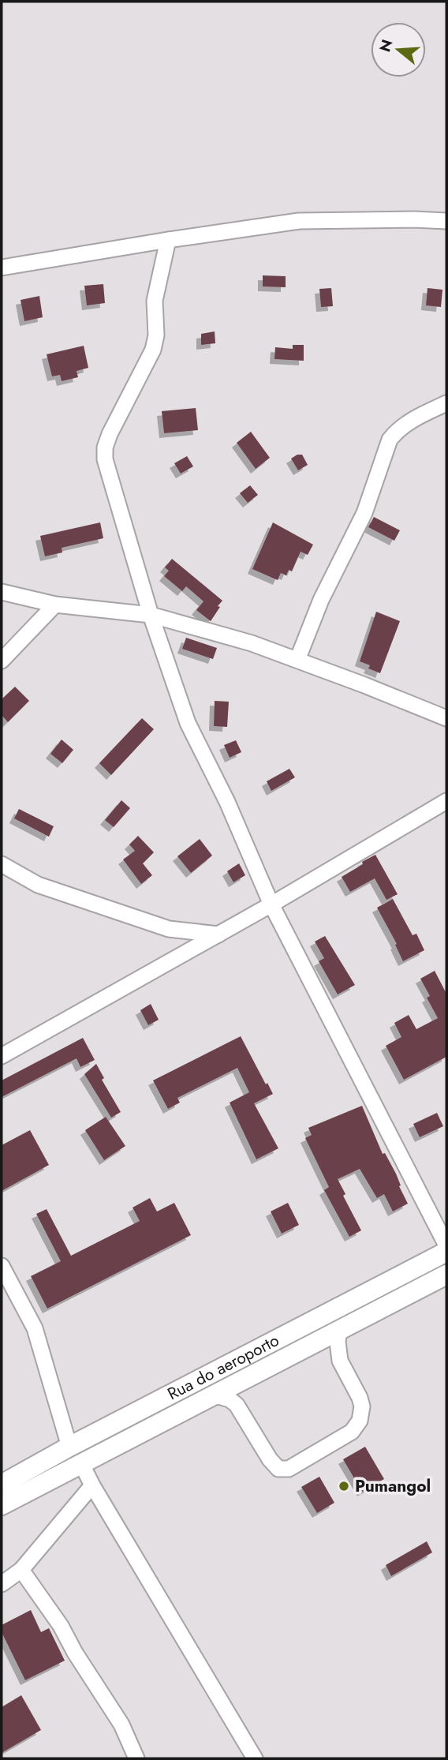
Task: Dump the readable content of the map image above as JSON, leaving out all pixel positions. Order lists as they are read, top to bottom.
{
  "streets": {
    "main road": ["Rua do aeroporto"]
  },
  "places": ["Pumangol"],
  "north": "left"
}
